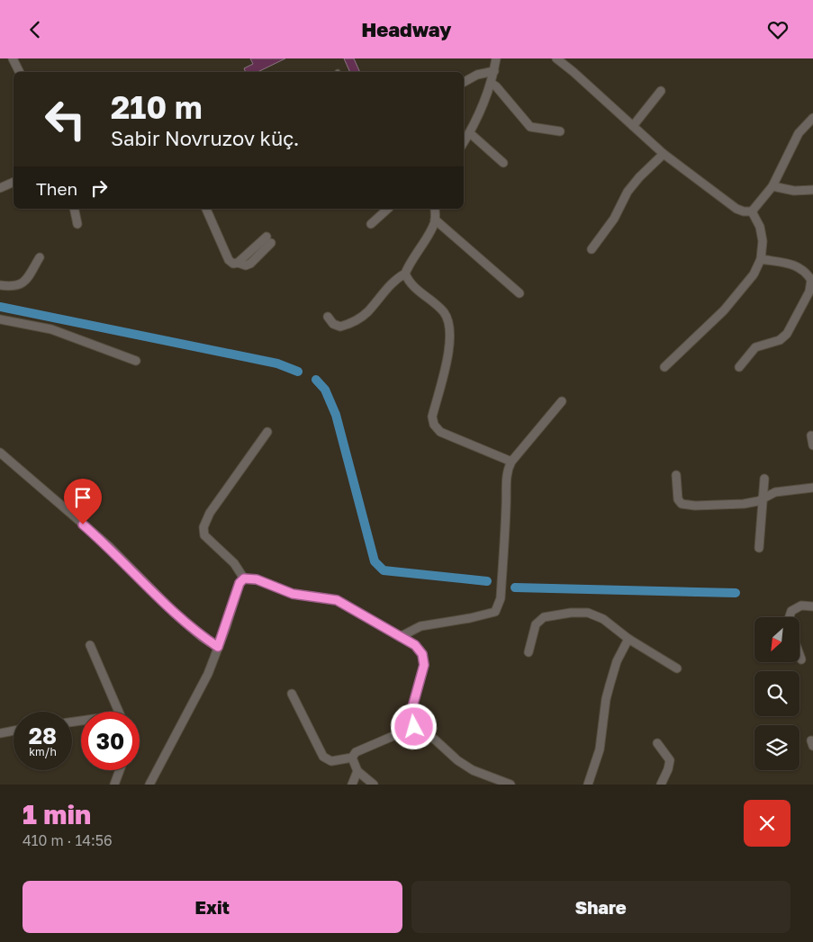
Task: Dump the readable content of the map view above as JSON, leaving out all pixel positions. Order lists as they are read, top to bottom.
{
  "north": "bottom left",
  "page": {
    "header": "Headway",
    "turn": ["210 m", "Sabir Novruzov küç."],
    "then": "Then",
    "speed": "28 km/h",
    "limit": "30",
    "heading": ["1 min", "410 m · 14:56"],
    "buttons": ["Exit", "Share"]
  }
}
